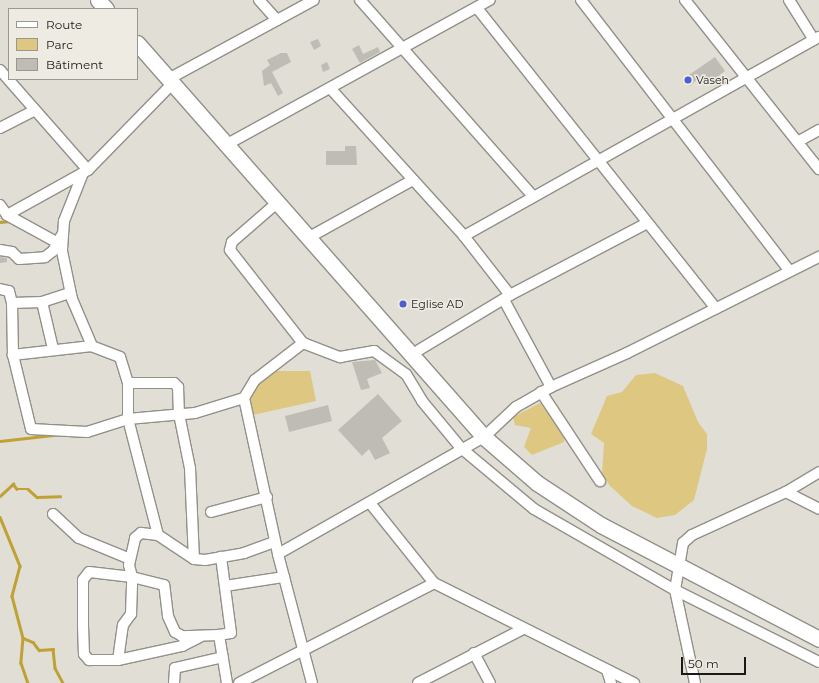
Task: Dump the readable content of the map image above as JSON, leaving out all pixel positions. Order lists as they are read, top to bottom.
{
  "places": ["Vaseh", "Eglise AD"],
  "legend": ["Route", "Parc", "Bâtiment"],
  "scale_bar": "50 m"
}
